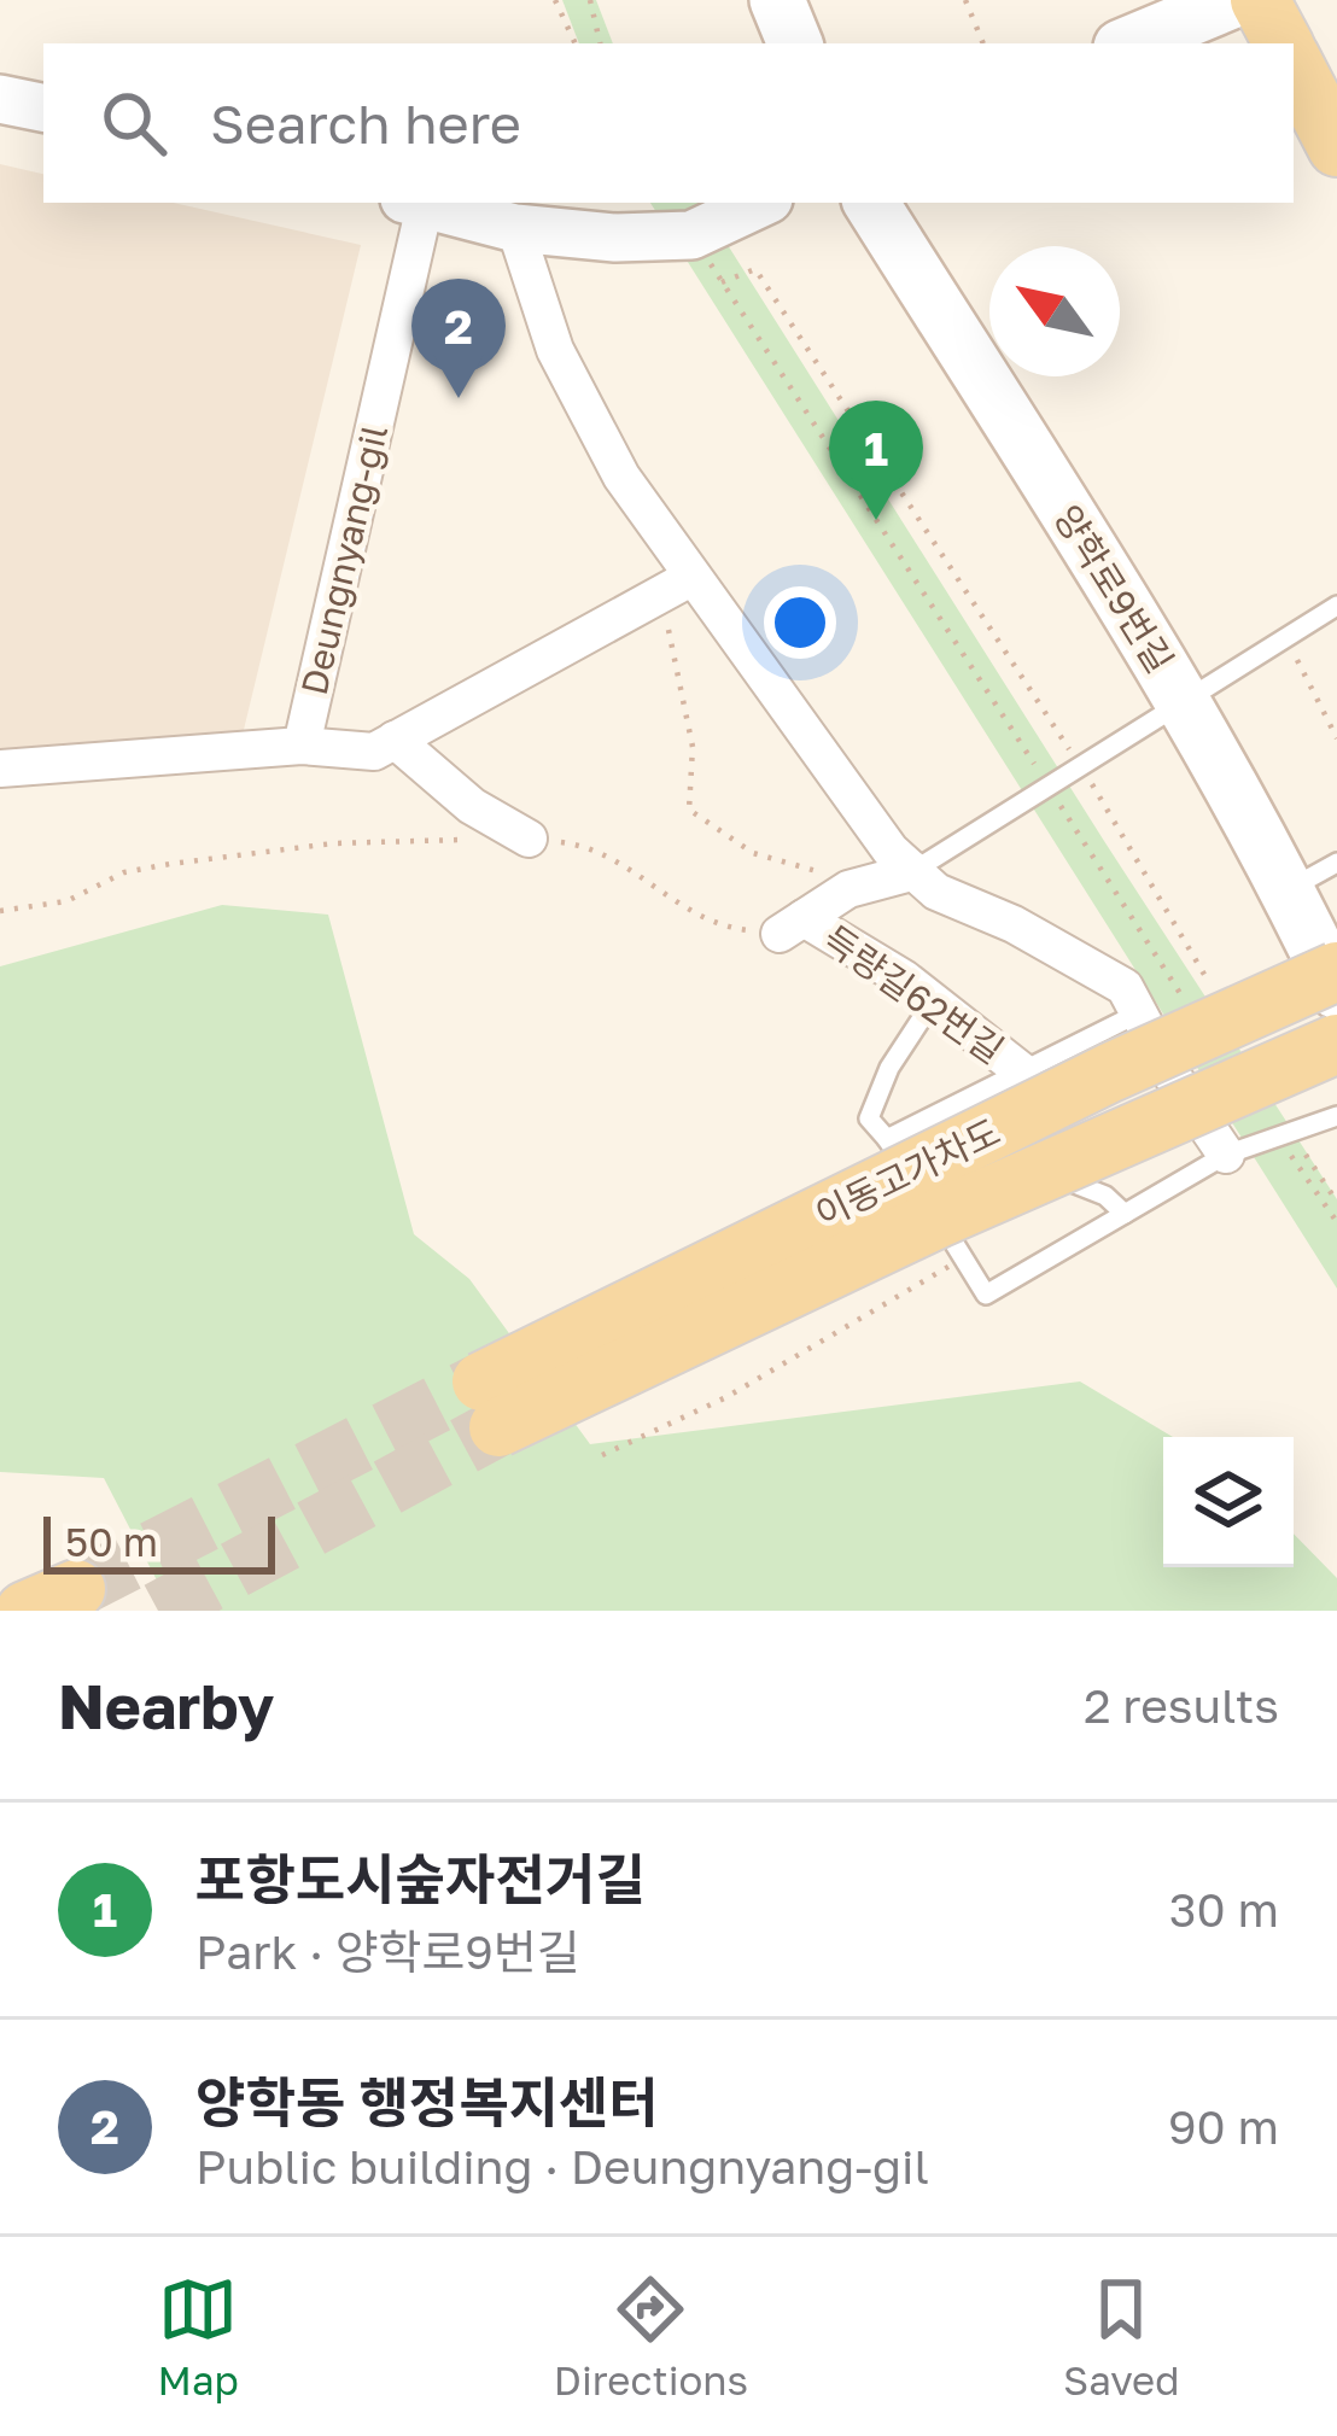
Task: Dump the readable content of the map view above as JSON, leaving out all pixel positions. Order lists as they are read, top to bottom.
{
  "streets": {
    "main road": ["양학로9번길", "이동고가차도"],
    "street": ["Deungnyang-gil", "득량길62번길"]
  },
  "scale_bar": "50 m",
  "north": "top left",
  "page": {
    "search": "Search here",
    "pins": ["2", "1"],
    "scale": "50 m",
    "heading": ["Nearby", "2 results"],
    "list": [
      {
        "mark": "1",
        "name": "포항도시숲자전거길",
        "note": "Park · 양학로9번길",
        "value": "30 m"
      },
      {
        "mark": "2",
        "name": "양학동 행정복지센터",
        "note": "Public building · Deungnyang-gil",
        "value": "90 m"
      }
    ],
    "nav": ["Map", "Directions", "Saved"]
  }
}
